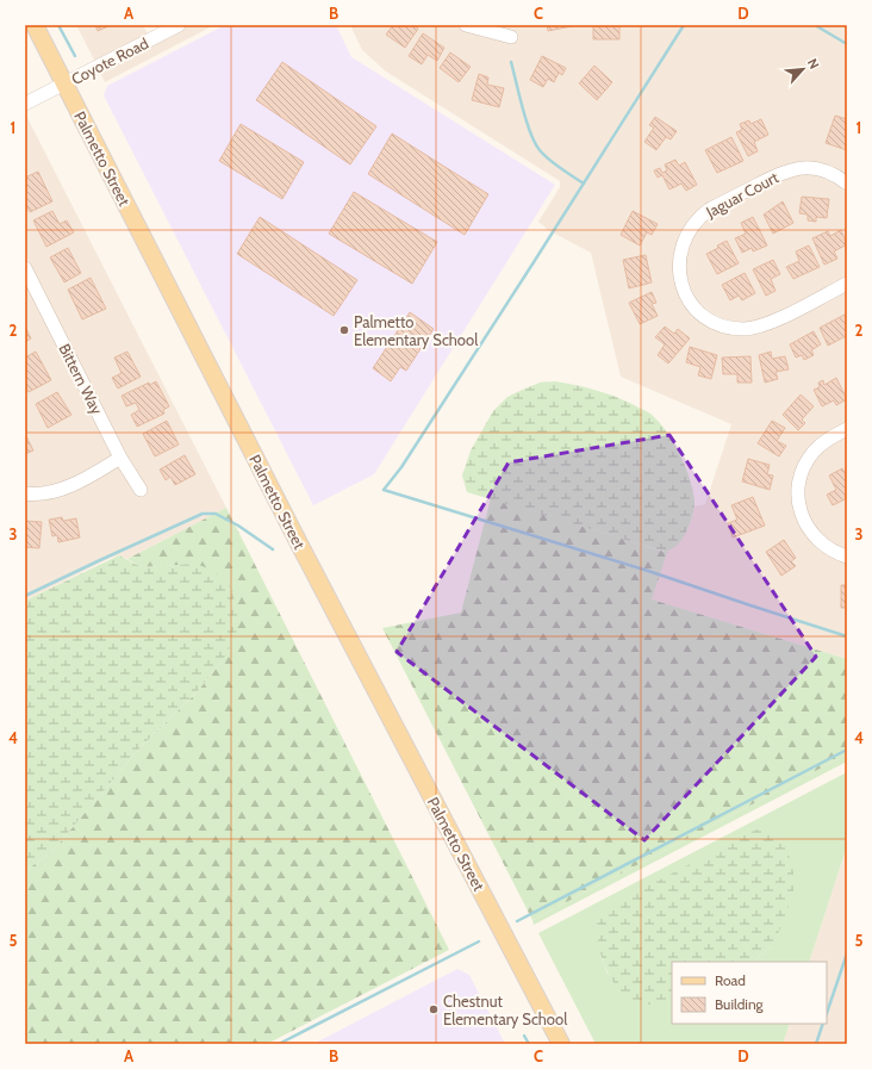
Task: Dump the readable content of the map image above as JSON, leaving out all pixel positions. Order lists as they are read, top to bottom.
{
  "streets": {
    "main road": ["Palmetto Street"],
    "street": ["Coyote Road", "Jaguar Court", "Bittern Way"]
  },
  "crossings": [
    ["Coyote Road", "Palmetto Street"]
  ],
  "places": ["Palmetto Elementary School", "Chestnut Elementary School"],
  "legend": ["Road", "Building"],
  "north": "top right",
  "grid": {
    "columns": [
      "A",
      "B",
      "C",
      "D"
    ],
    "rows": [
      "1",
      "2",
      "3",
      "4",
      "5"
    ]
  }
}
